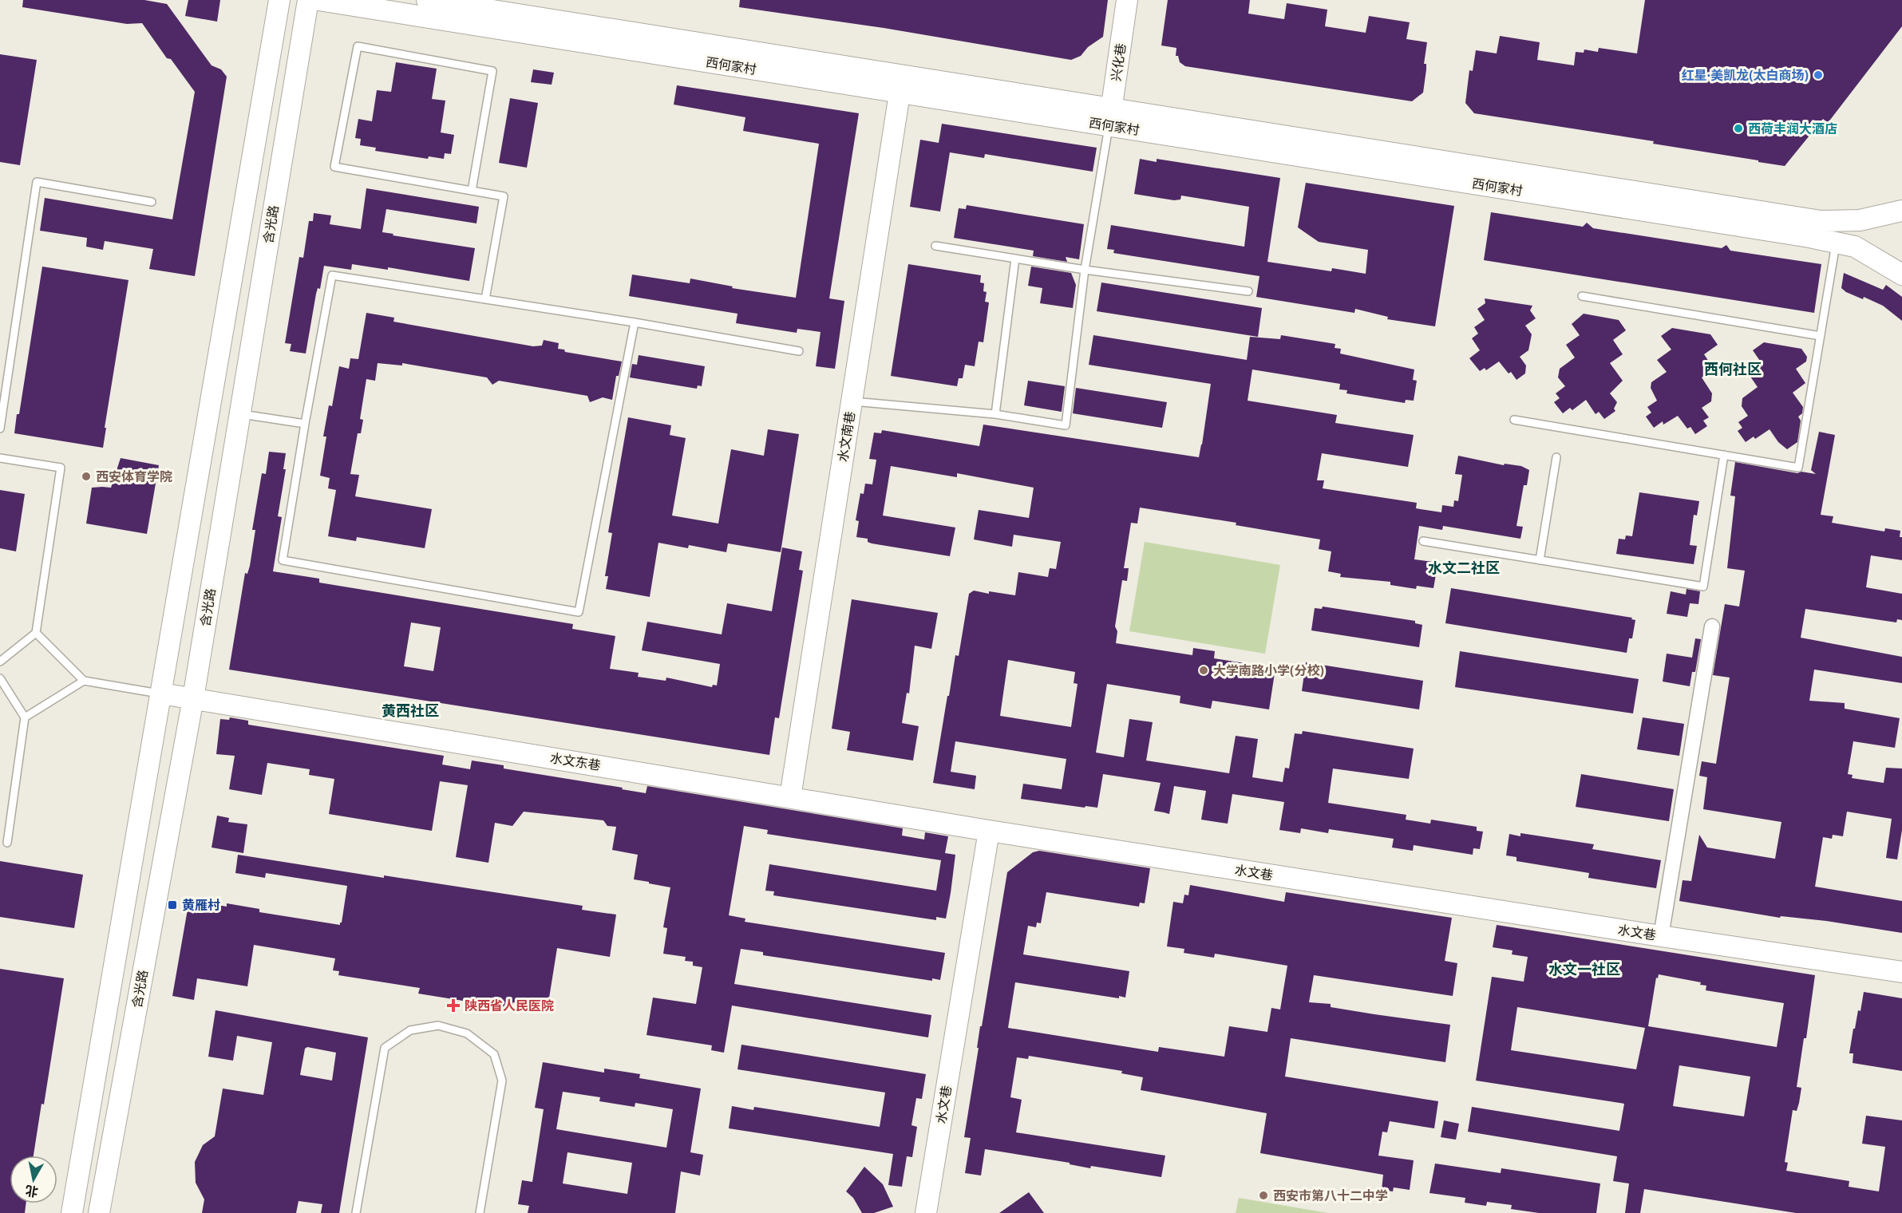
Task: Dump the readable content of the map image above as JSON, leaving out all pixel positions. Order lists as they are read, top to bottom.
{
  "streets": {
    "street": [
      "兴化巷",
      "西何家村",
      "含光路",
      "水文南巷",
      "水文东巷",
      "水文巷"
    ]
  },
  "crossings": [
    ["兴化巷", "西何家村"],
    ["西何家村", "水文南巷"],
    ["含光路", "水文东巷"],
    ["水文南巷", "水文东巷"],
    ["水文东巷", "水文巷"]
  ],
  "districts": [
    "西何社区",
    "水文二社区",
    "黄西社区",
    "水文一社区"
  ],
  "places": {
    "other": [
      "红星·美凯龙(太白商场)",
      "西荷丰润大酒店",
      "西安体育学院",
      "大学南路小学(分校)",
      "西安市第八十二中学"
    ],
    "transit": ["黄雁村"],
    "health": ["陕西省人民医院"]
  },
  "north": "bottom"
}
